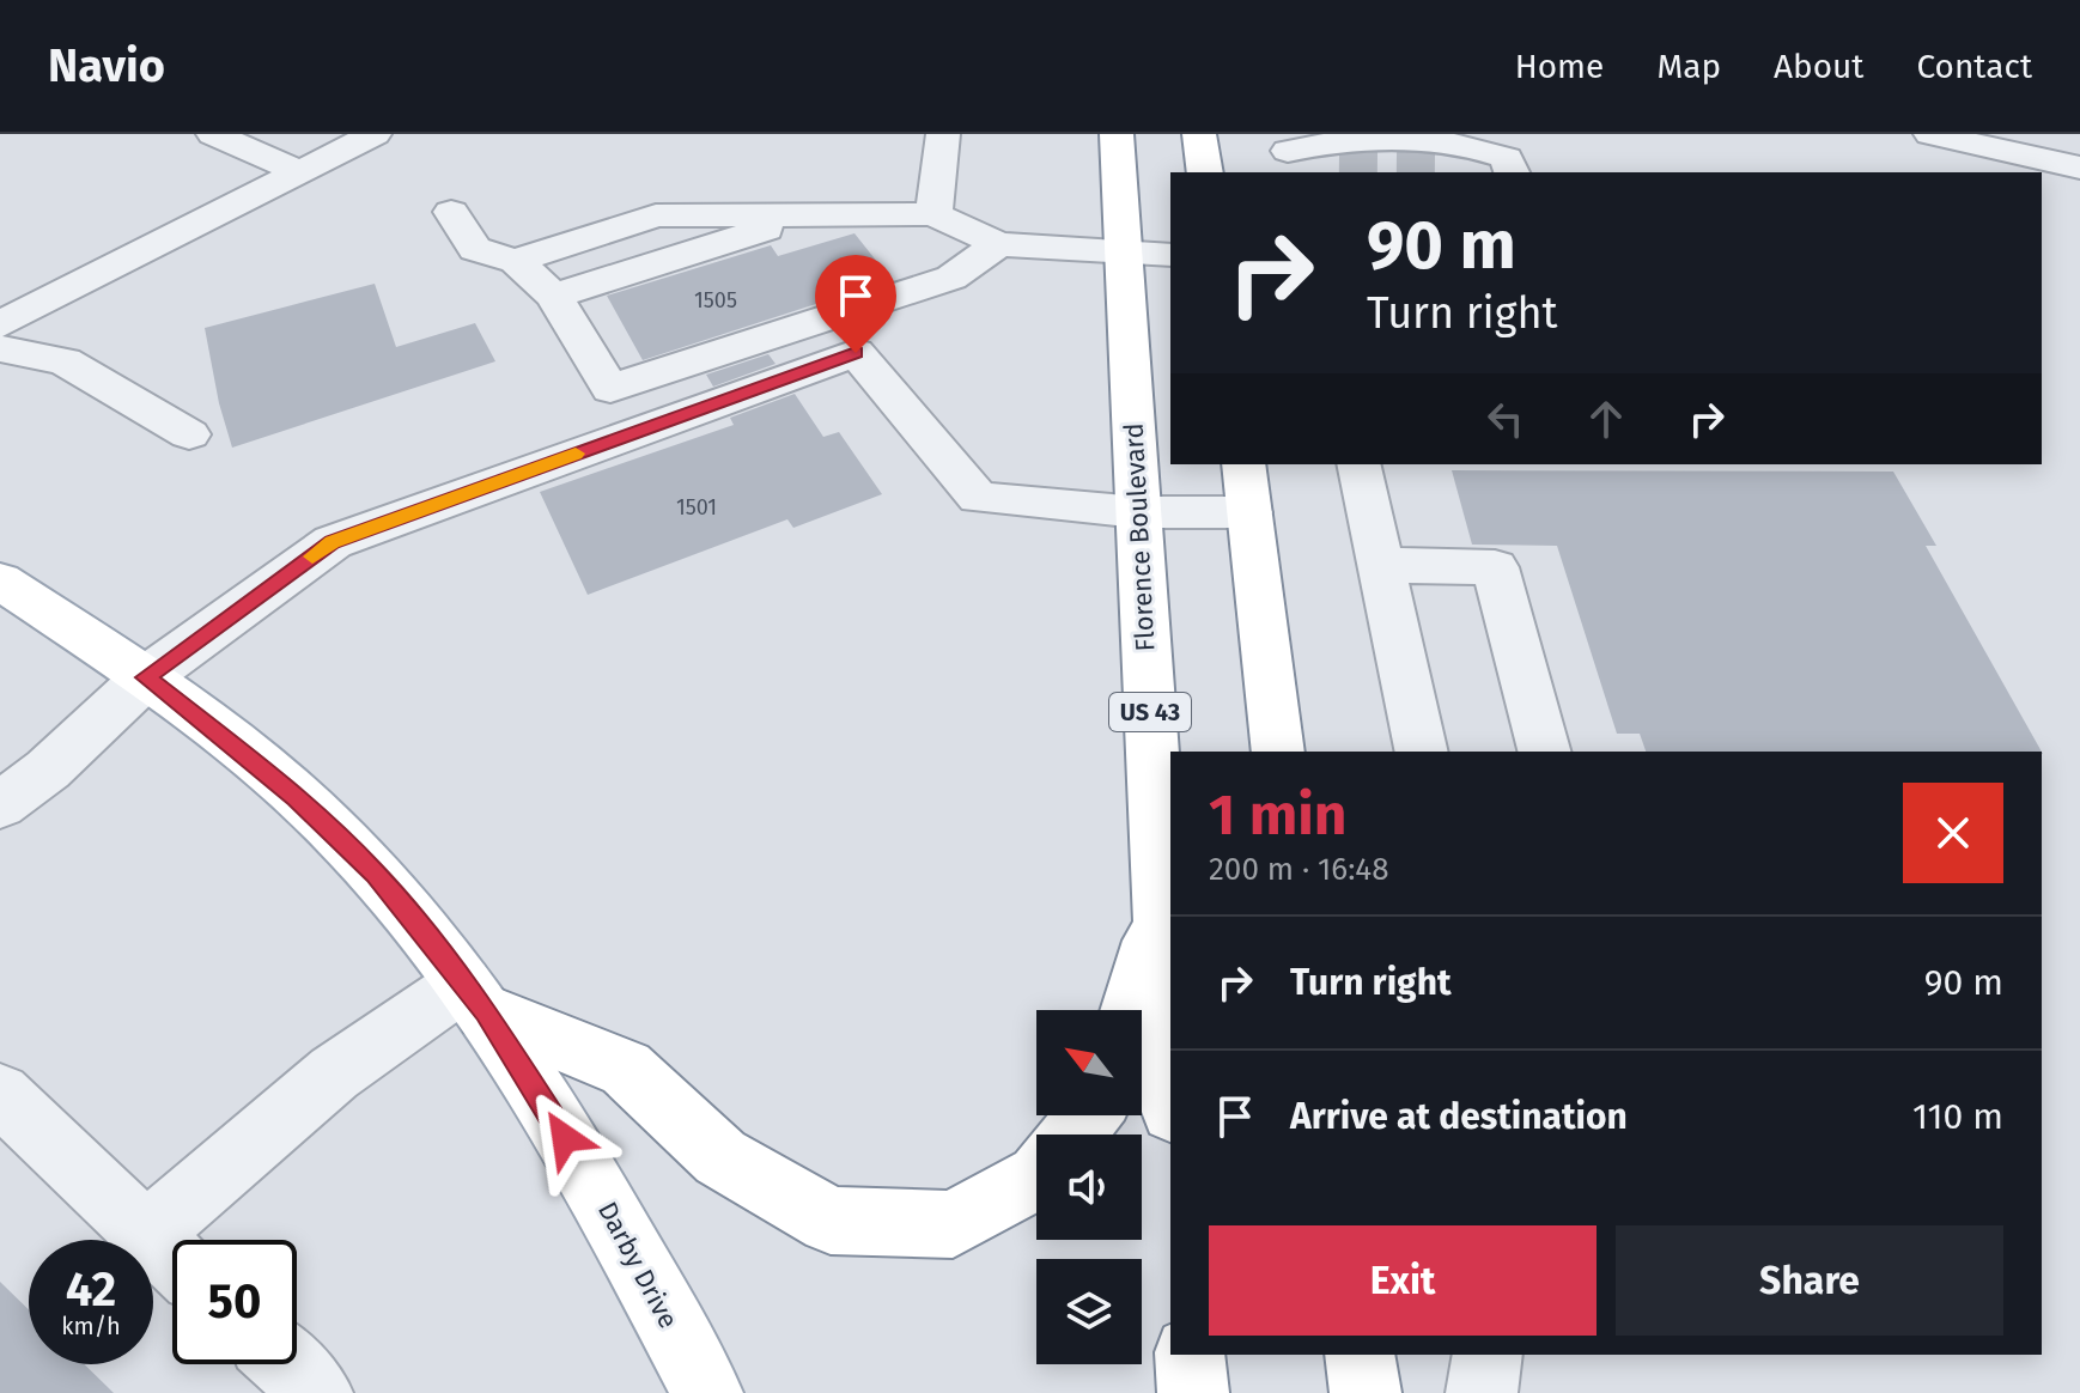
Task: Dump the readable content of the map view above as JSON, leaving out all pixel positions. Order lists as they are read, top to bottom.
{
  "streets": {
    "main road": ["Florence Boulevard", "US 43", "Darby Drive"]
  },
  "house_numbers": ["1505", "1501"],
  "north": "top left",
  "page": {
    "header": "Navio",
    "nav": [
      "Home",
      "Map",
      "About",
      "Contact"
    ],
    "turn": ["90 m", "Turn right"],
    "heading": ["1 min", "200 m · 16:48"],
    "list": [
      {
        "name": "Turn right",
        "value": "90 m"
      },
      {
        "name": "Arrive at destination",
        "value": "110 m"
      }
    ],
    "buttons": ["Exit", "Share"],
    "speed": "42 km/h",
    "limit": "50"
  }
}
